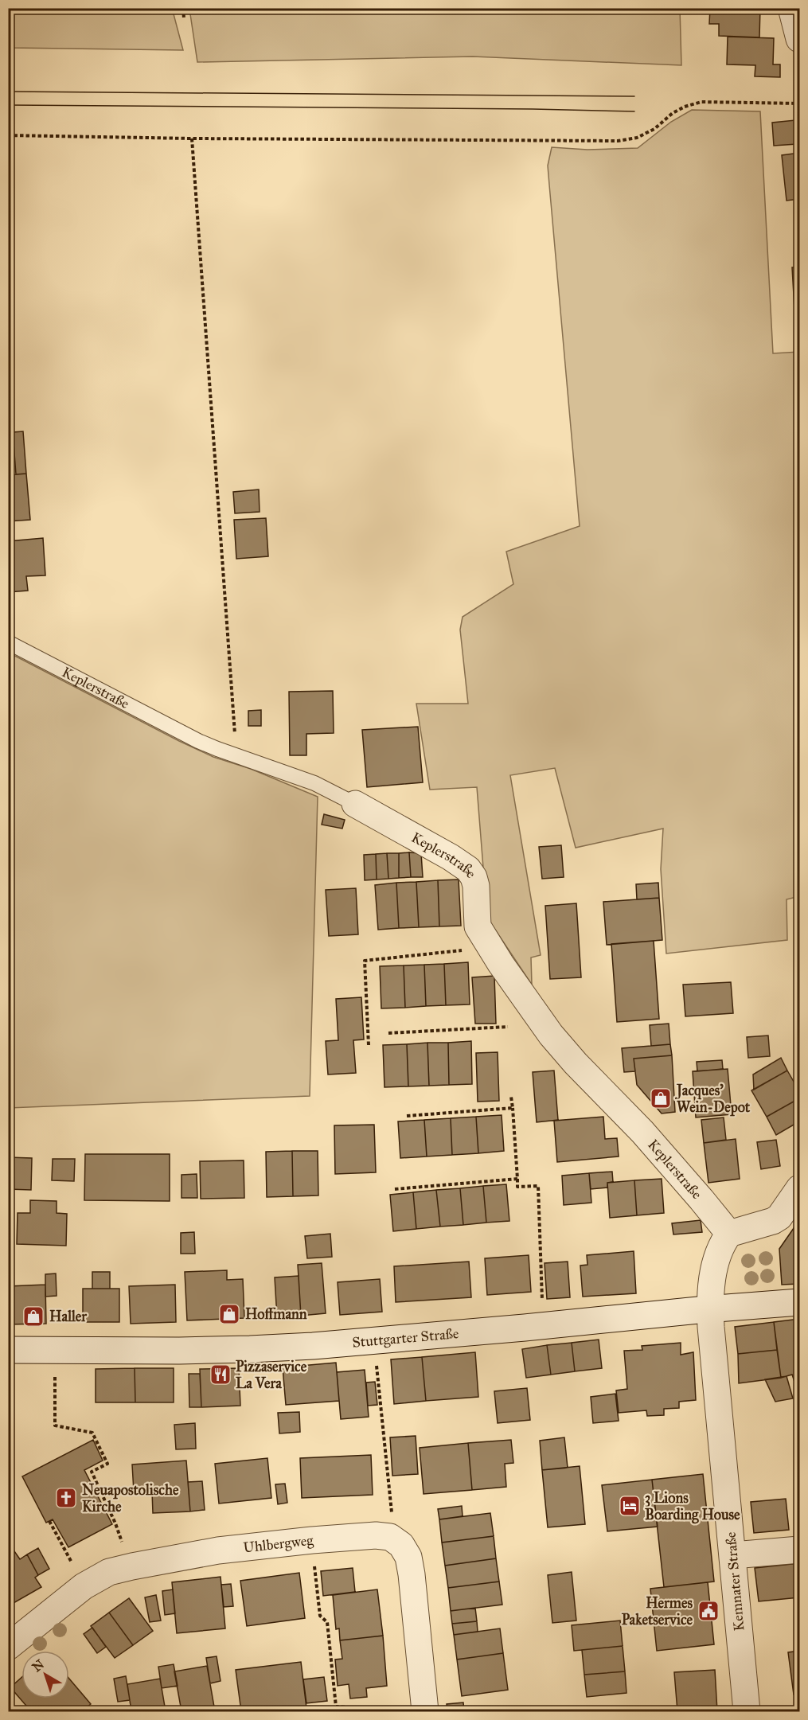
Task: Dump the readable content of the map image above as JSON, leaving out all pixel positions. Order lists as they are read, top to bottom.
{
  "streets": {
    "street": [
      "Keplerstraße",
      "Stuttgarter Straße",
      "Uhlbergweg",
      "Kemnater Straße"
    ]
  },
  "crossings": [
    ["Keplerstraße", "Kemnater Straße"],
    ["Stuttgarter Straße", "Kemnater Straße"]
  ],
  "places": {
    "shop": ["Jacques’ Wein-Depot", "Hoffmann", "Haller"],
    "restaurant": ["Pizzaservice La Vera"],
    "church": ["Neuapostolische Kirche"],
    "hotel": ["3 Lions Boarding House"],
    "public building": ["Hermes Paketservice"]
  },
  "north": "top left"
}
